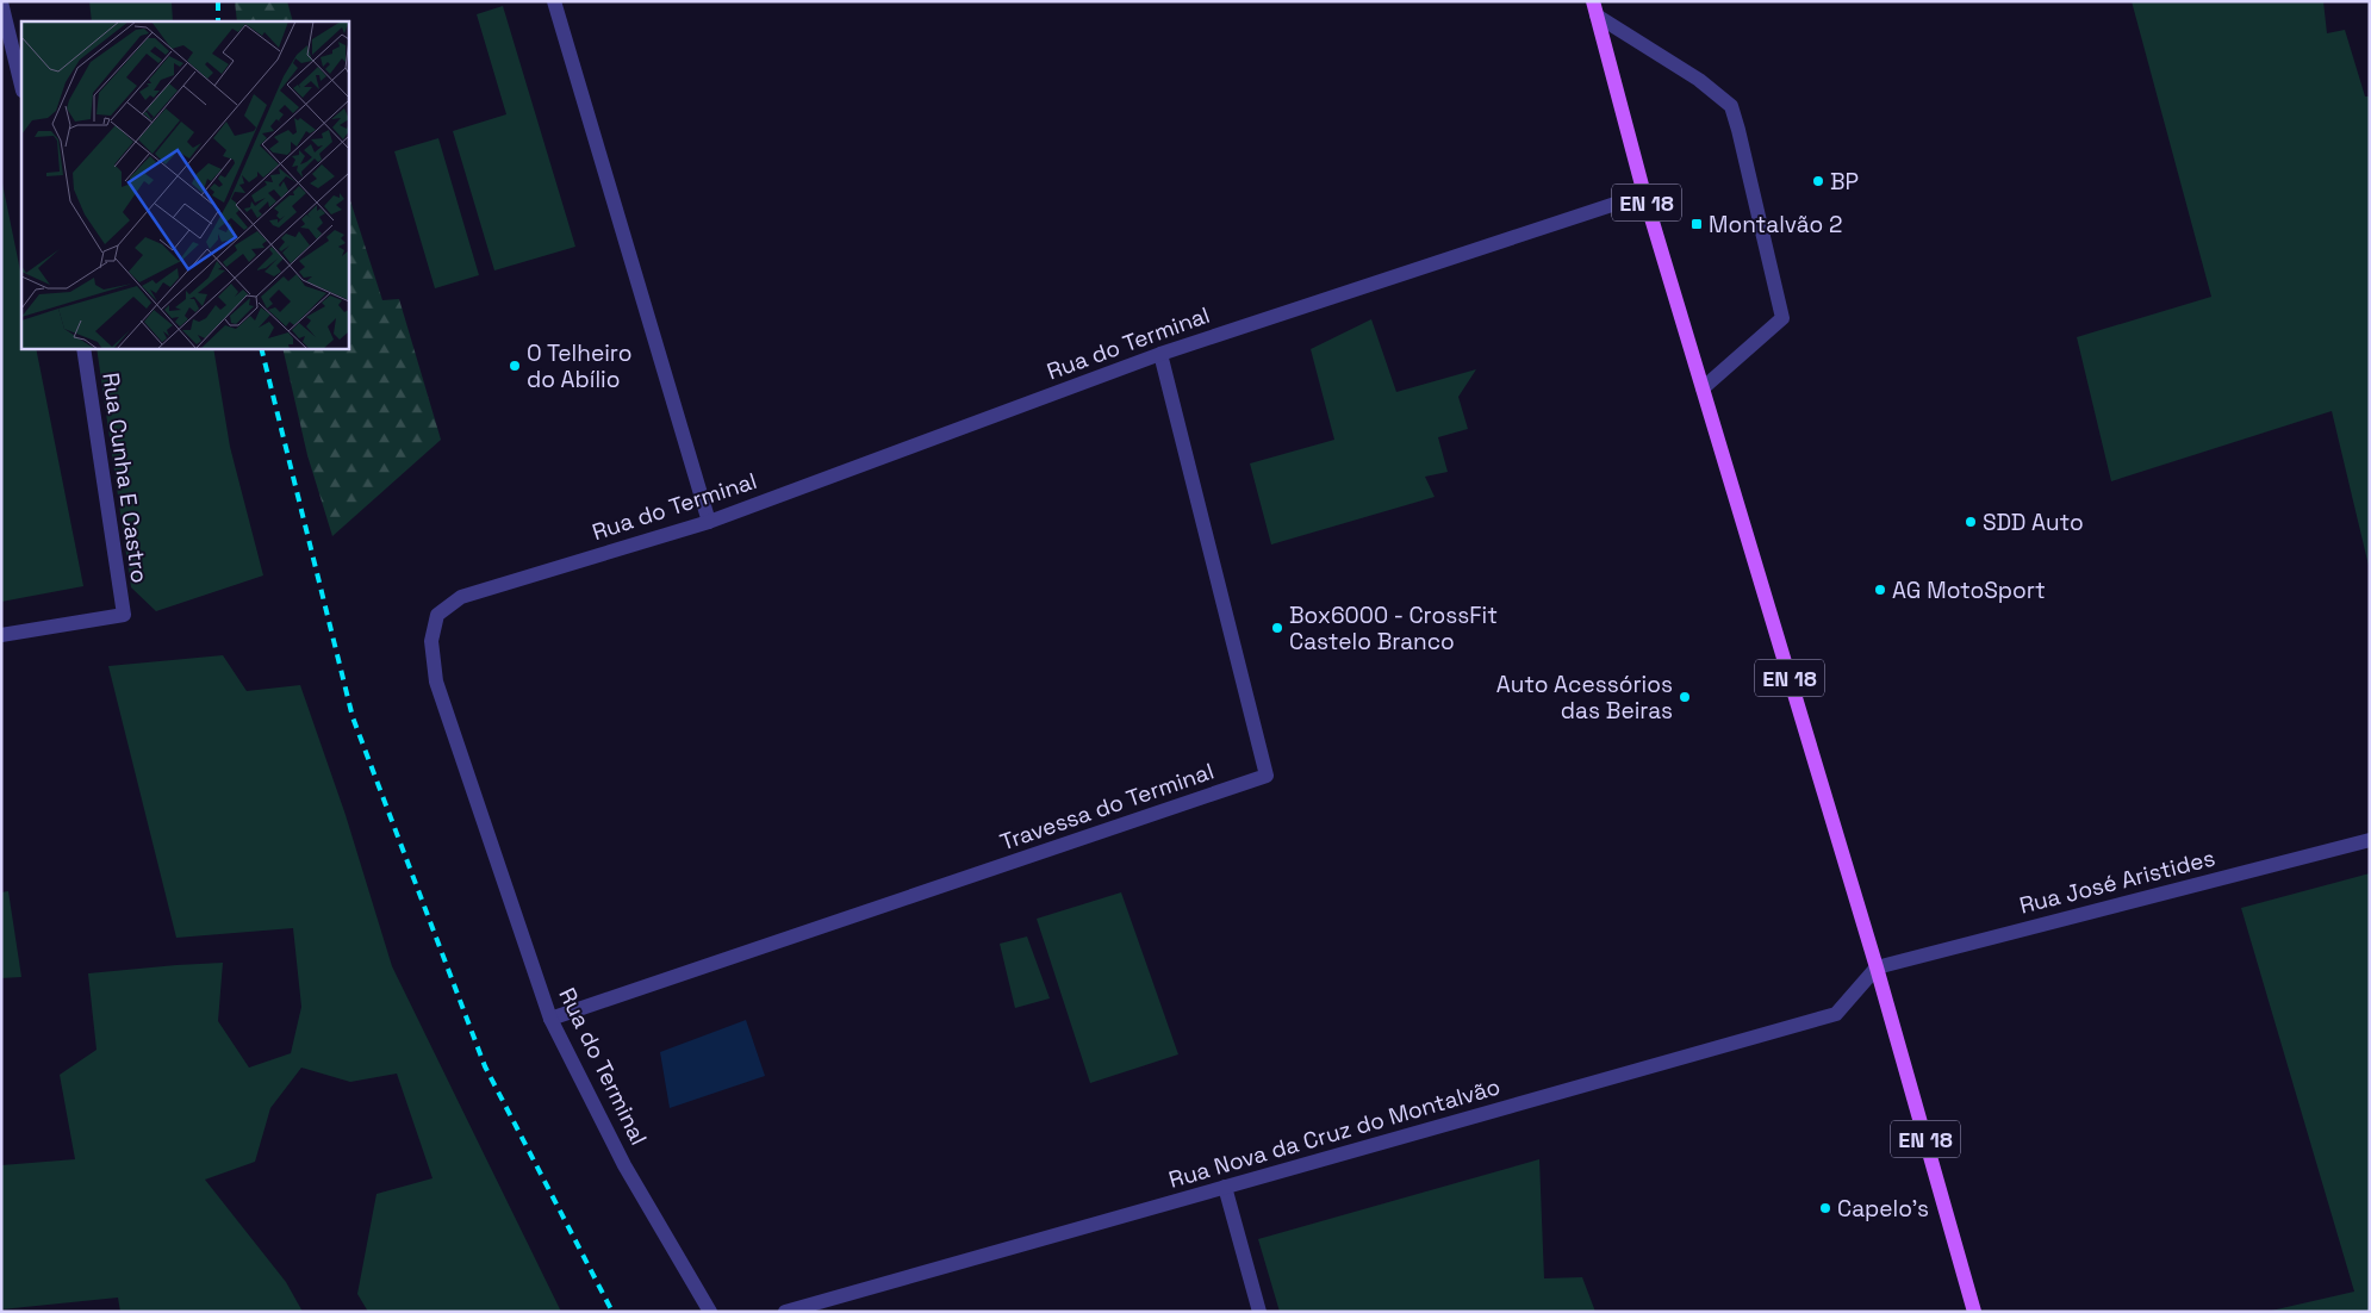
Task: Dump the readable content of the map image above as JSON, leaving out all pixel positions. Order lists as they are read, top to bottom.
{
  "streets": {
    "main road": ["EN 18"],
    "street": [
      "Rua do Terminal",
      "Rua Cunha E Castro",
      "Travessa do Terminal",
      "Rua José Aristides",
      "Rua Nova da Cruz do Montalvão"
    ]
  },
  "crossings": [
    ["EN 18", "Rua do Terminal"],
    ["EN 18", "Rua José Aristides"],
    ["EN 18", "Rua Nova da Cruz do Montalvão"],
    ["Rua do Terminal", "Travessa do Terminal"],
    ["Rua José Aristides", "Rua Nova da Cruz do Montalvão"]
  ],
  "places": {
    "other": [
      "BP",
      "O Telheiro do Abílio",
      "SDD Auto",
      "AG MotoSport",
      "Box6000 - CrossFit Castelo Branco",
      "Auto Acessórios das Beiras",
      "Capelo's"
    ],
    "transit": ["Montalvão 2"]
  }
}
